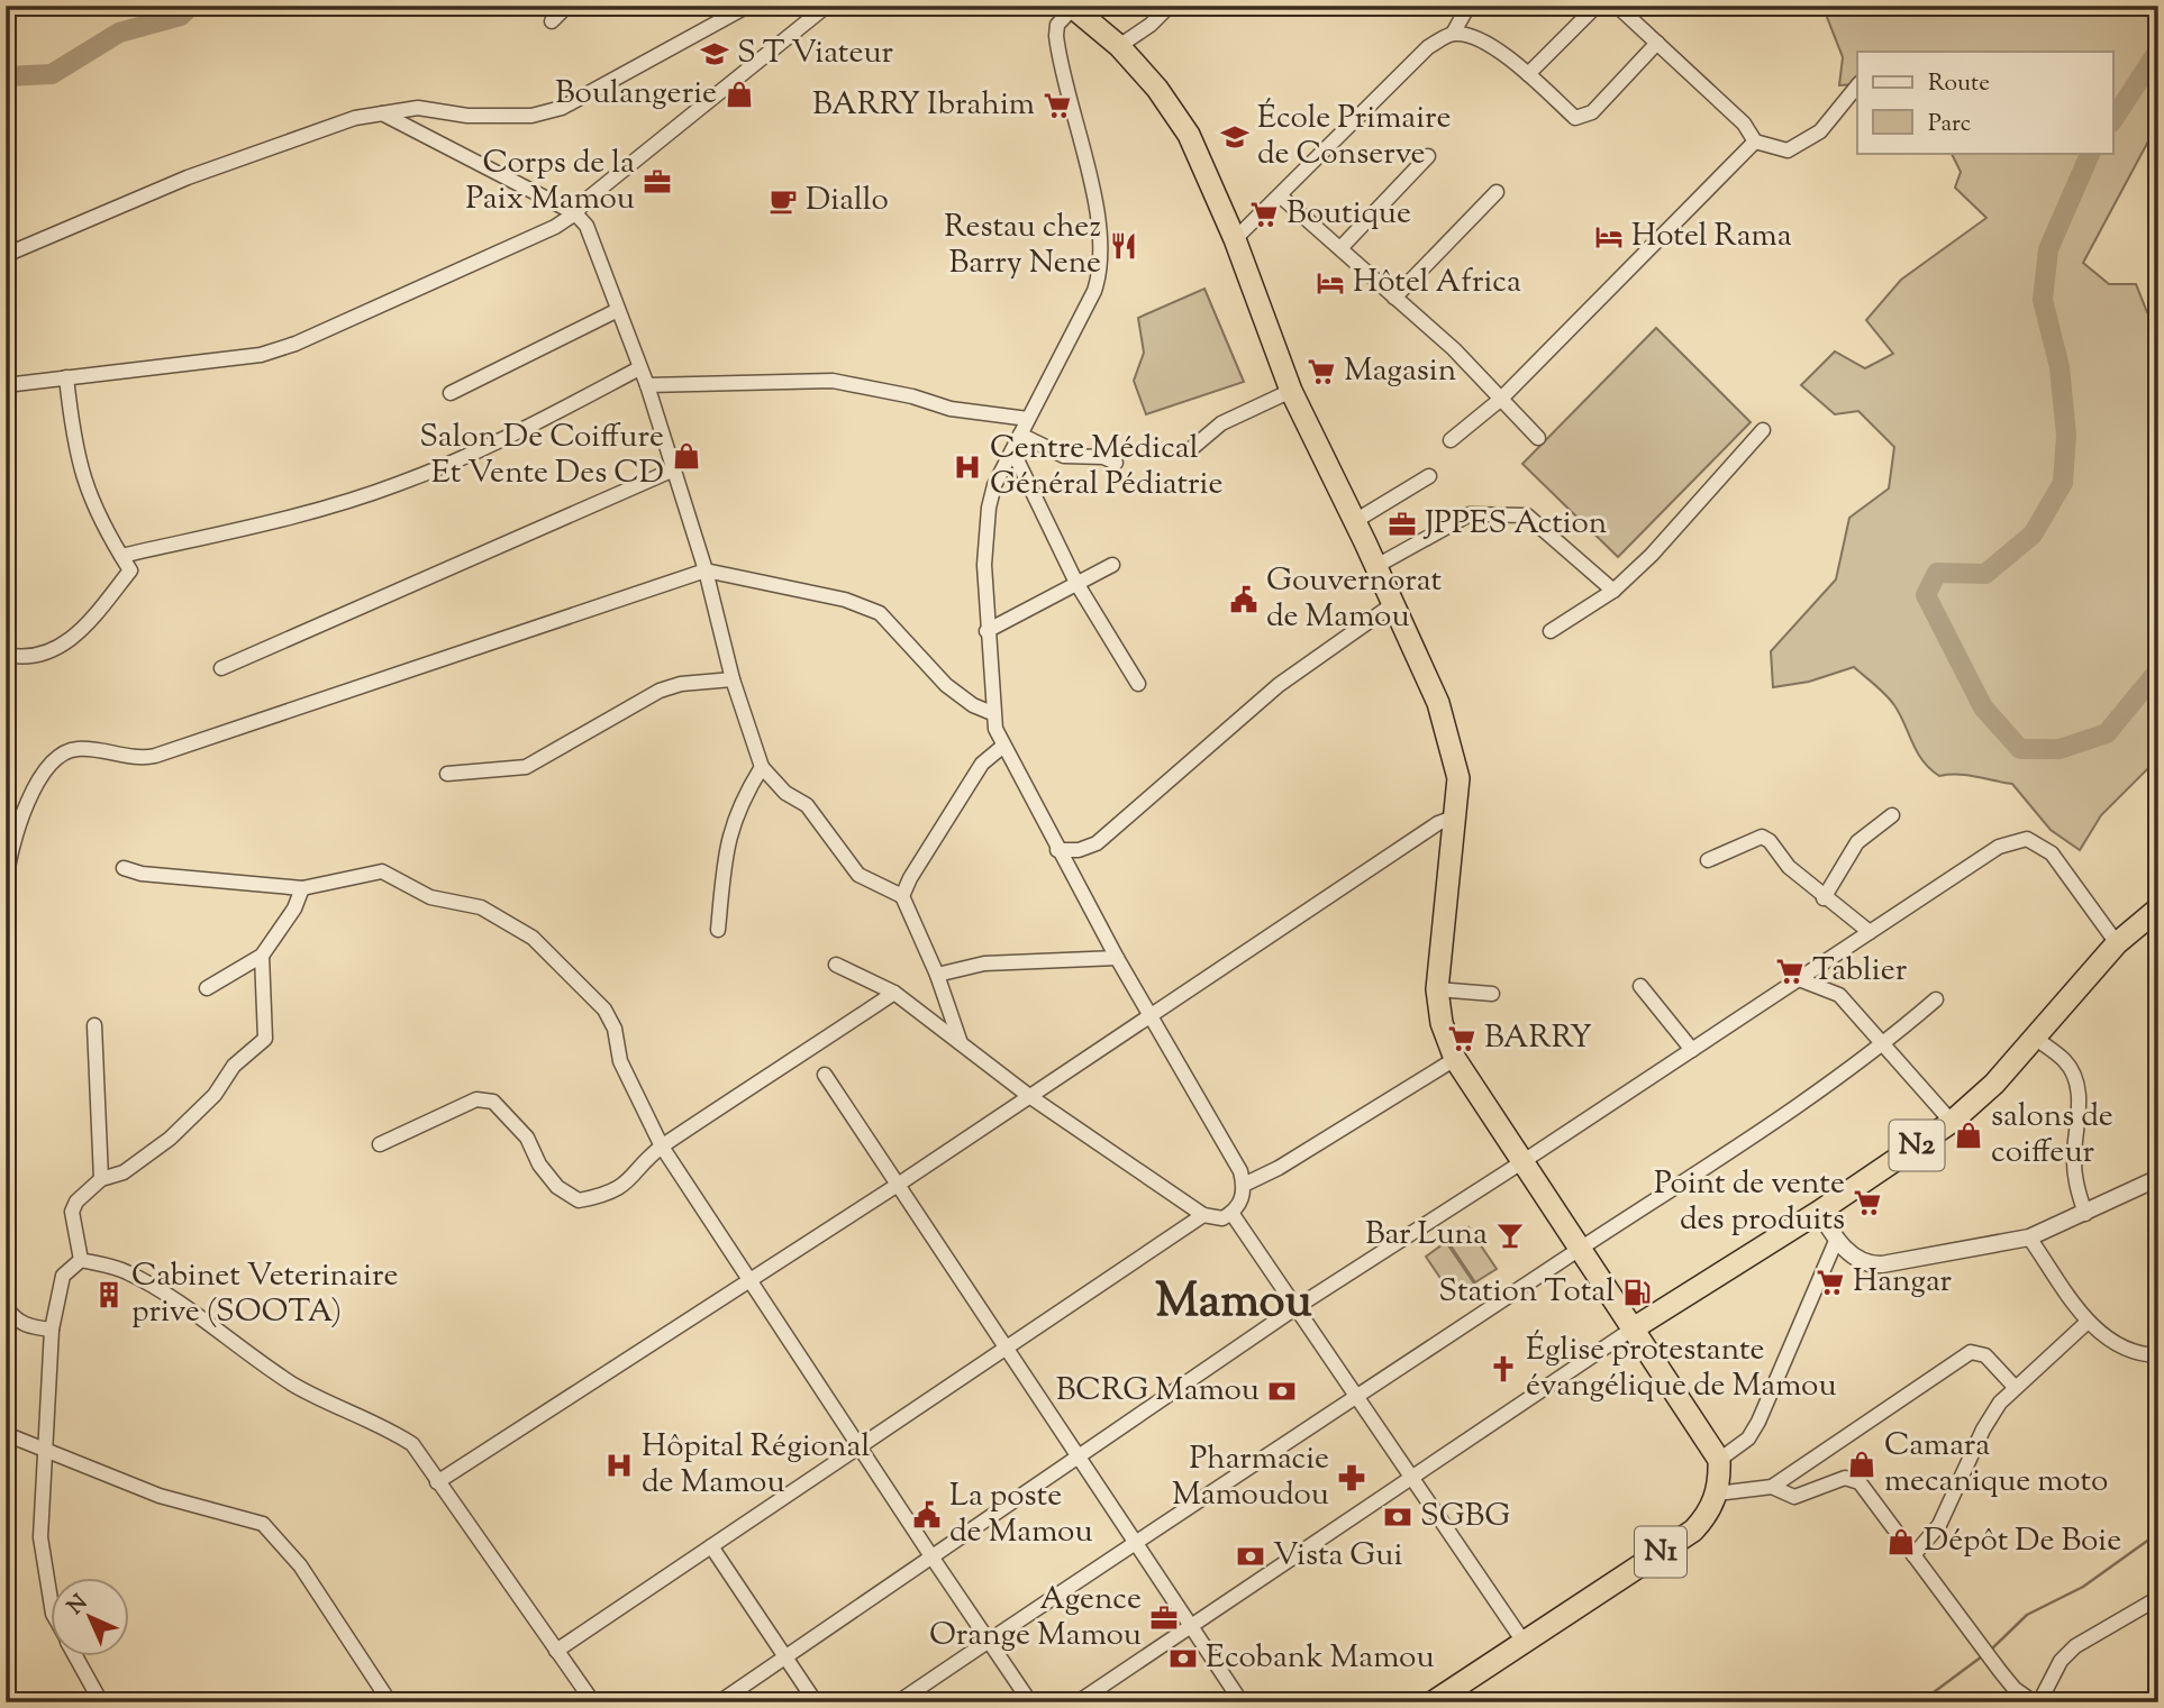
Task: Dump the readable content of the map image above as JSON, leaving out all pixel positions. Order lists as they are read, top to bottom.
{
  "streets": {
    "highway": ["N2", "N1"]
  },
  "districts": ["Mamou"],
  "places": {
    "school or university": ["S T Viateur", "École Primaire de Conserve"],
    "shop": [
      "Boulangerie",
      "Salon De Coiffure Et Vente Des CD",
      "salons de coiffeur",
      "Camara mecanique moto",
      "Dépôt De Boie"
    ],
    "supermarket": [
      "BARRY Ibrahim",
      "Boutique",
      "Magasin",
      "Tablier",
      "BARRY",
      "Point de vente des produits",
      "Hangar"
    ],
    "office": ["Corps de la Paix Mamou", "JPPES Action", "Agence Orange Mamou"],
    "cafe": ["Diallo"],
    "hotel": ["Hotel Rama", "Hôtel Africa"],
    "restaurant": ["Restau chez Barry Nene"],
    "hospital": ["Centre Médical Général Pédiatrie", "Hôpital Régional de Mamou"],
    "public building": ["Gouvernorat de Mamou", "La poste de Mamou"],
    "bar": ["Bar Luna"],
    "fuel station": ["Station Total"],
    "building": ["Cabinet Veterinaire prive (SOOTA)"],
    "church": ["Église protestante évangélique de Mamou"],
    "bank": [
      "BCRG Mamou",
      "SGBG",
      "Vista Gui",
      "Ecobank Mamou"
    ],
    "pharmacy": ["Pharmacie Mamoudou"]
  },
  "legend": ["Route", "Parc"],
  "north": "top left"
}
